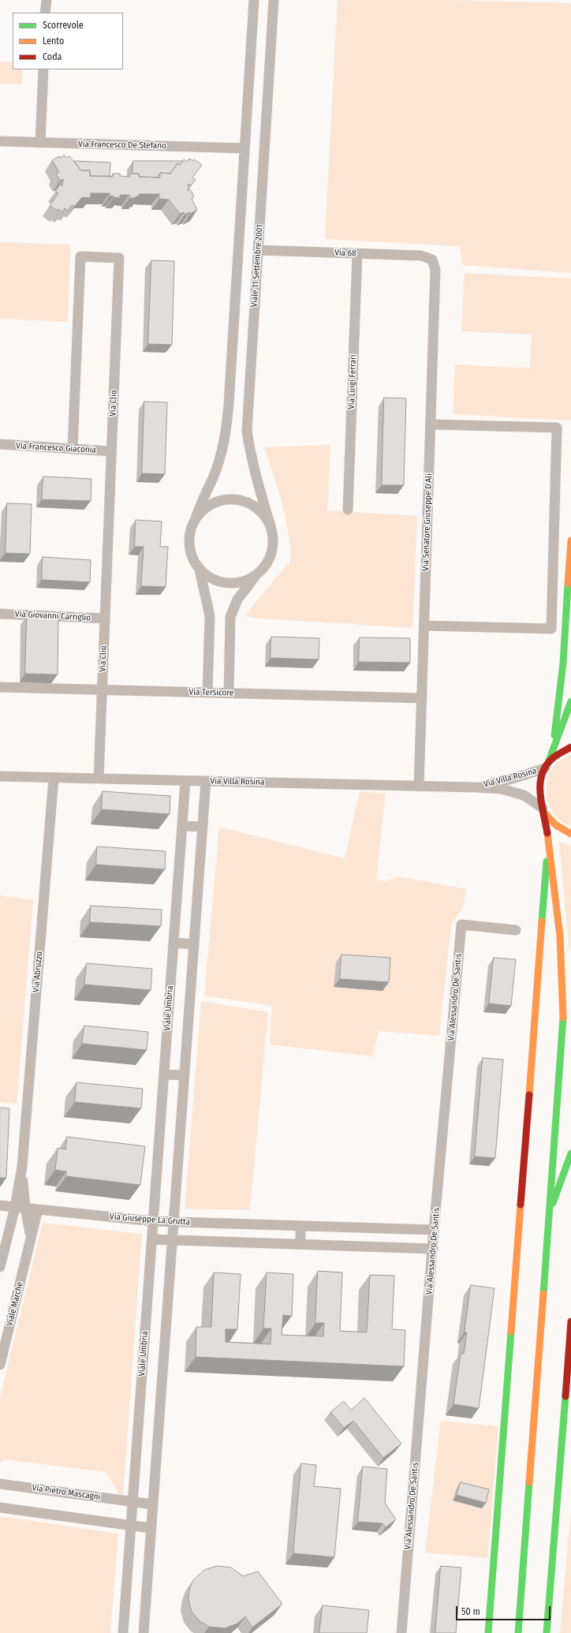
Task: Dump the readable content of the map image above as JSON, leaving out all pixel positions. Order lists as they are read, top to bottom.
{
  "streets": {
    "street": [
      "Via Francesco De Stefano",
      "Via 68",
      "Viale 11 Settembre 2001",
      "Via Luigi Ferrari",
      "Via Clio",
      "Via Francesco Giaconia",
      "Via Senatore Giuseppe D'Alí",
      "Via Giovanni Carriglio",
      "Via Tersicore",
      "Via Villa Rosina",
      "Via Abruzzo",
      "Via Alessandro De Santis",
      "Viale Umbria",
      "Via Giuseppe La Grutta",
      "Viale Marche",
      "Via Pietro Mascagni"
    ]
  },
  "crossings": [
    ["Via 68", "Viale 11 Settembre 2001"],
    ["Via 68", "Via Luigi Ferrari"],
    ["Via 68", "Via Senatore Giuseppe D'Alí"],
    ["Via Clio", "Via Francesco Giaconia"],
    ["Via Clio", "Via Giovanni Carriglio"],
    ["Via Clio", "Via Tersicore"],
    ["Via Clio", "Via Villa Rosina"],
    ["Via Senatore Giuseppe D'Alí", "Via Tersicore"],
    ["Via Senatore Giuseppe D'Alí", "Via Villa Rosina"],
    ["Via Villa Rosina", "Via Abruzzo"],
    ["Via Villa Rosina", "Viale Umbria"],
    ["Via Abruzzo", "Via Giuseppe La Grutta"],
    ["Via Abruzzo", "Viale Marche"],
    ["Via Alessandro De Santis", "Via Giuseppe La Grutta"],
    ["Viale Umbria", "Via Giuseppe La Grutta"],
    ["Viale Umbria", "Via Pietro Mascagni"],
    ["Via Giuseppe La Grutta", "Viale Marche"]
  ],
  "legend": ["Scorrevole", "Lento", "Coda"],
  "scale_bar": "50 m"
}
